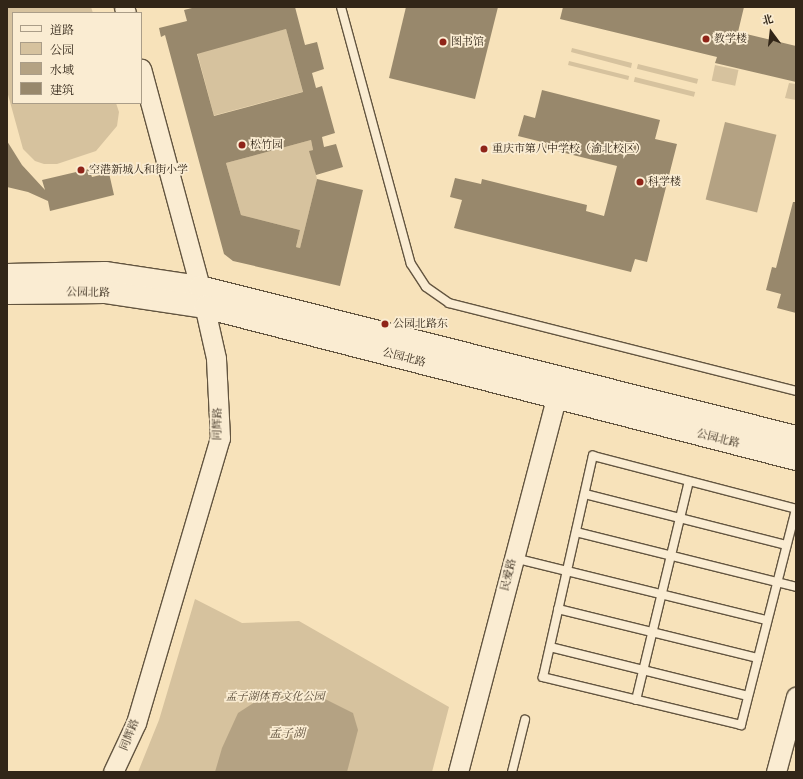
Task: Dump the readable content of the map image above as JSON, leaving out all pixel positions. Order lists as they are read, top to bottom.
{
  "streets": {
    "main road": ["公园北路"],
    "street": ["同辉路", "民爱路"]
  },
  "crossings": [
    ["公园北路", "同辉路"],
    ["公园北路", "民爱路"]
  ],
  "water": ["孟子湖"],
  "parks": ["孟子湖体育文化公园"],
  "places": [
    "教学楼",
    "图书馆",
    "松竹园",
    "重庆市第八中学校（渝北校区）",
    "空港新城人和街小学",
    "科学楼",
    "公园北路东"
  ],
  "legend": [
    "道路",
    "公园",
    "水域",
    "建筑"
  ],
  "north": "top"
}
